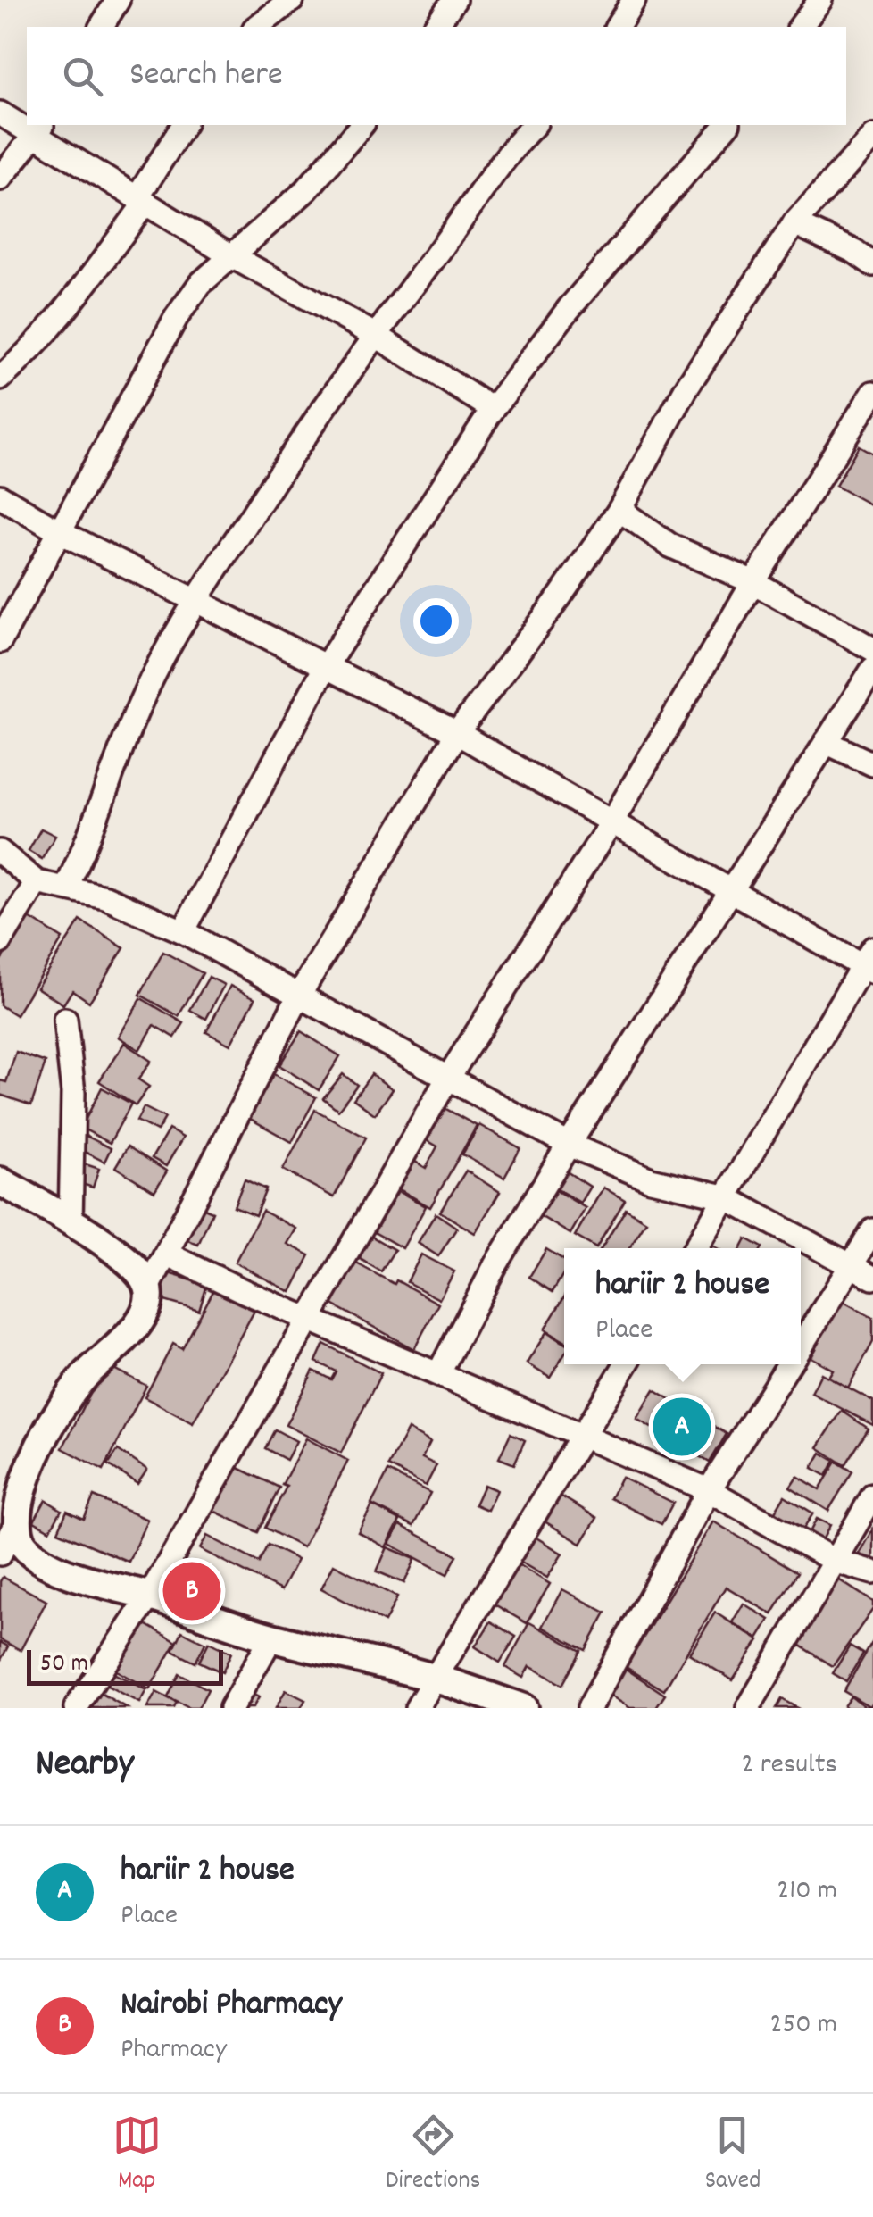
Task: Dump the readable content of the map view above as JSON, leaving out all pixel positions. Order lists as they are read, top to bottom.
{
  "scale_bar": "50 m",
  "page": {
    "search": "Search here",
    "popup": ["hariir 2 house", "Place"],
    "pins": ["A", "B"],
    "scale": "50 m",
    "heading": ["Nearby", "2 results"],
    "list": [
      {
        "mark": "A",
        "name": "hariir 2 house",
        "note": "Place",
        "value": "210 m"
      },
      {
        "mark": "B",
        "name": "Nairobi Pharmacy",
        "note": "Pharmacy",
        "value": "250 m"
      }
    ],
    "nav": ["Map", "Directions", "Saved"]
  }
}
